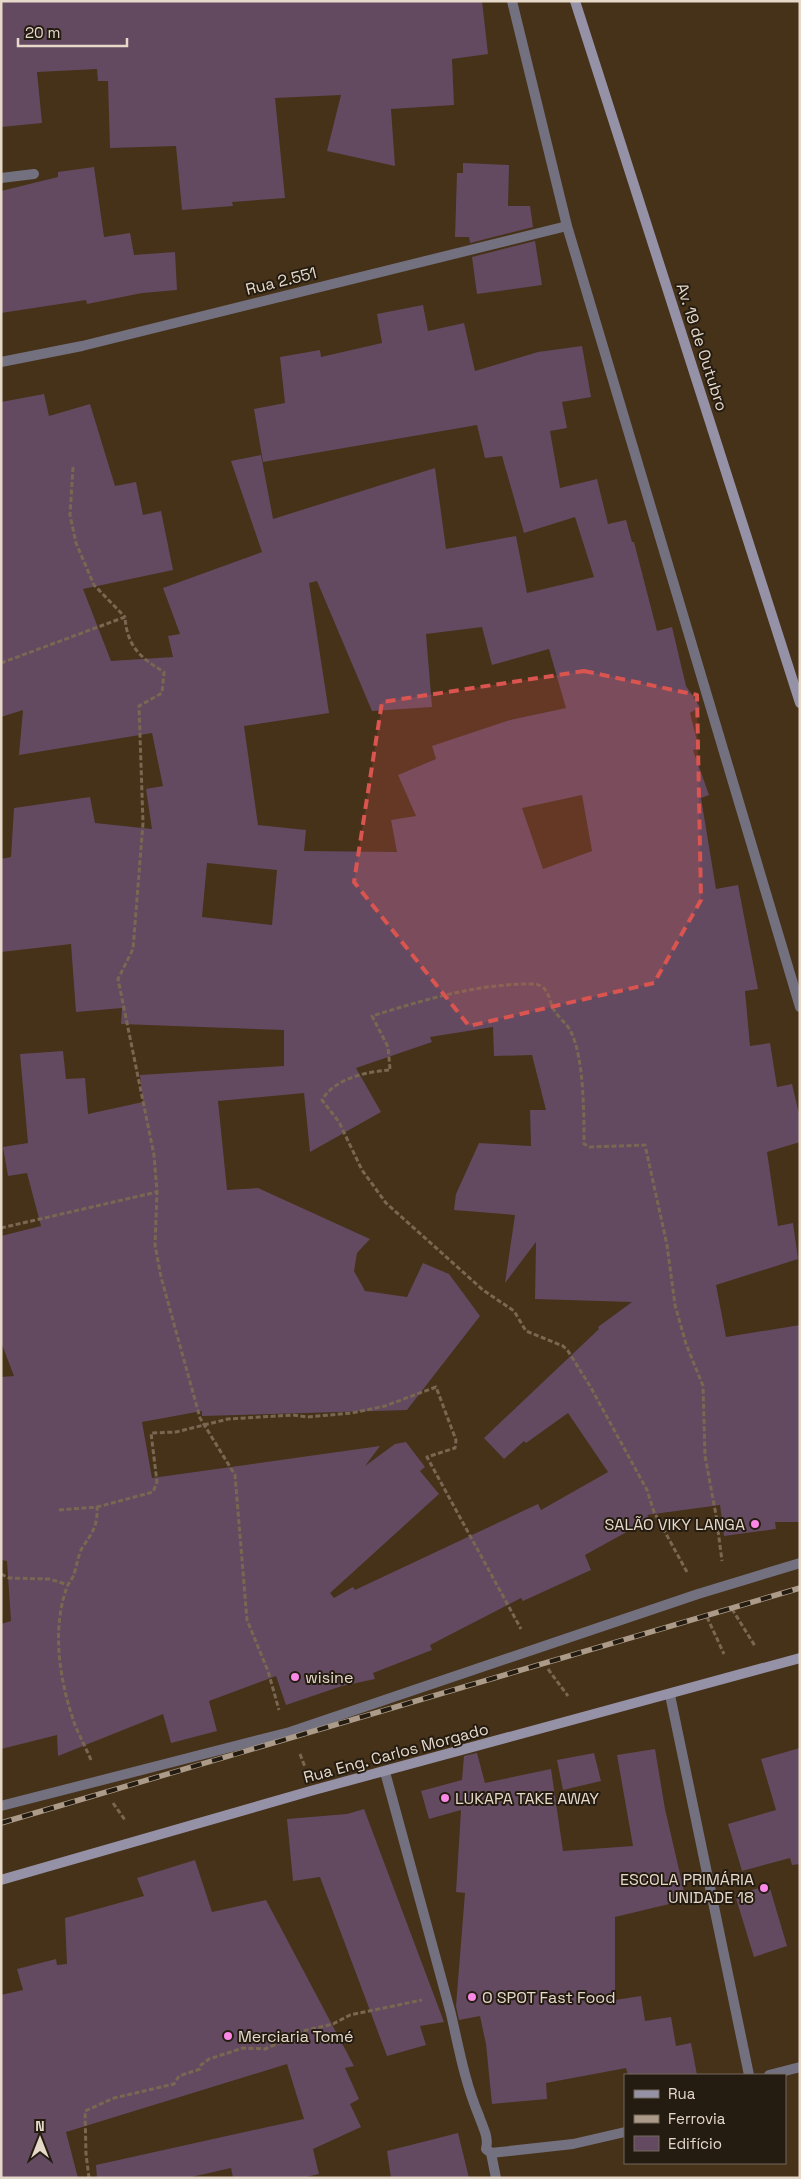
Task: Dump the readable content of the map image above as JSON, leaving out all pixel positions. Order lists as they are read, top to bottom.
{
  "streets": {
    "street": ["Rua 2.551", "Av. 19 de Outubro", "Rua Eng. Carlos Morgado"]
  },
  "places": [
    "SALÃO VIKY LANGA",
    "wisine",
    "LUKAPA TAKE AWAY",
    "ESCOLA PRIMÁRIA UNIDADE 18",
    "O SPOT Fast Food",
    "Merciaria Tomé"
  ],
  "legend": ["Rua", "Ferrovia", "Edifício"],
  "scale_bar": "20 m",
  "north": "top"
}
